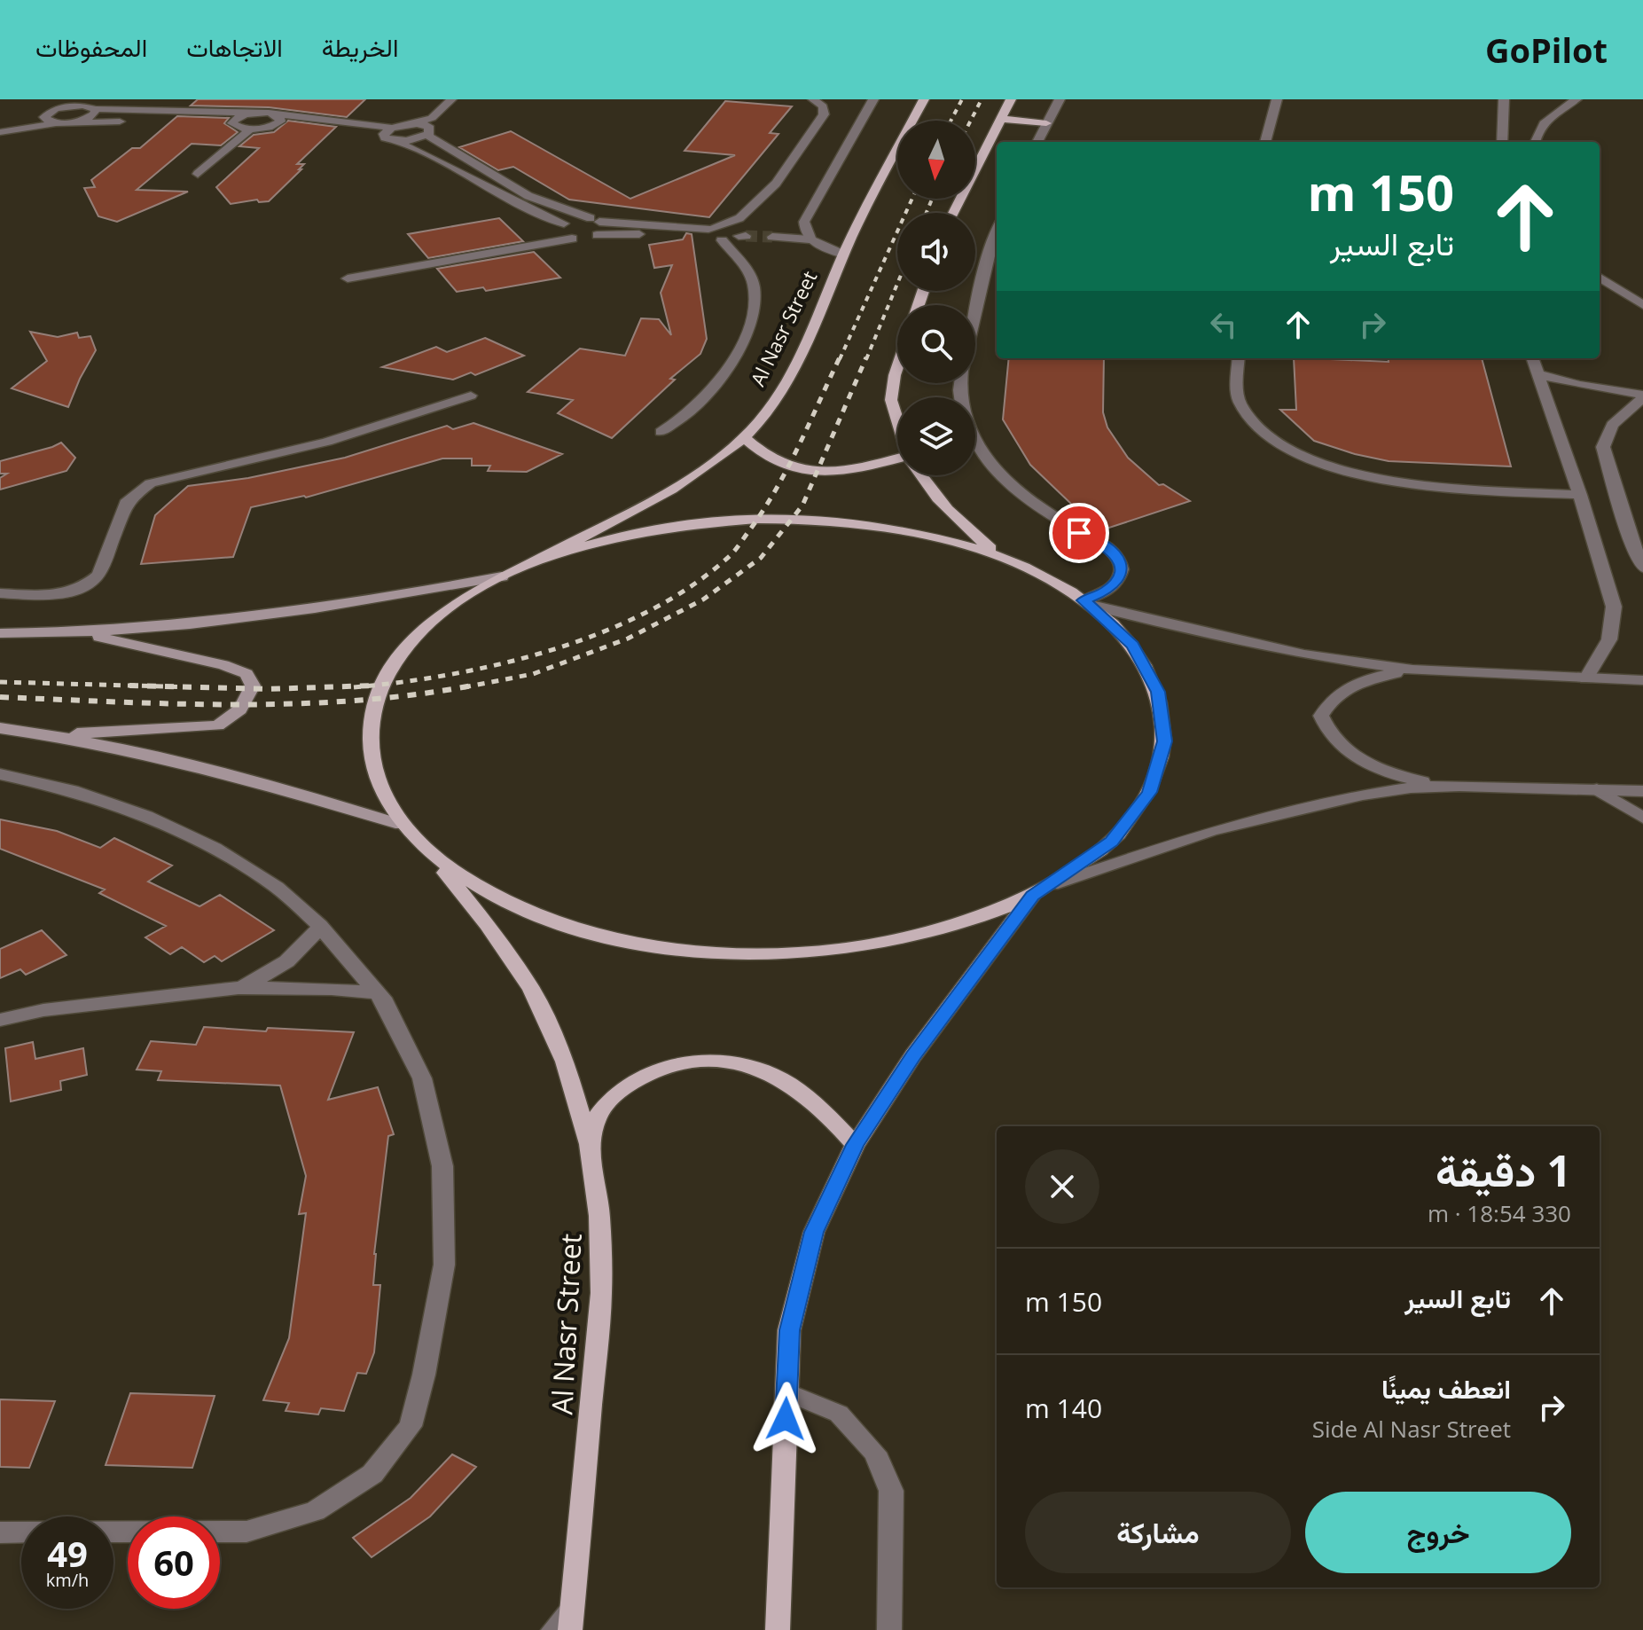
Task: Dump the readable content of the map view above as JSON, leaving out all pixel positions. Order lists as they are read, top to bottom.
{
  "streets": {
    "main road": ["Al Nasr Street"]
  },
  "north": "bottom",
  "page": {
    "header": "GoPilot",
    "nav": ["الخريطة", "الاتجاهات", "المحفوظات"],
    "turn": ["150 m", "تابع السير"],
    "heading": ["1 دقيقة", "330 m · 18:54"],
    "list": [
      {
        "name": "تابع السير",
        "value": "150 m"
      },
      {
        "name": "انعطف يمينًا",
        "note": "Side Al Nasr Street",
        "value": "140 m"
      }
    ],
    "buttons": ["خروج", "مشاركة"],
    "speed": "49 km/h",
    "limit": "60"
  }
}
